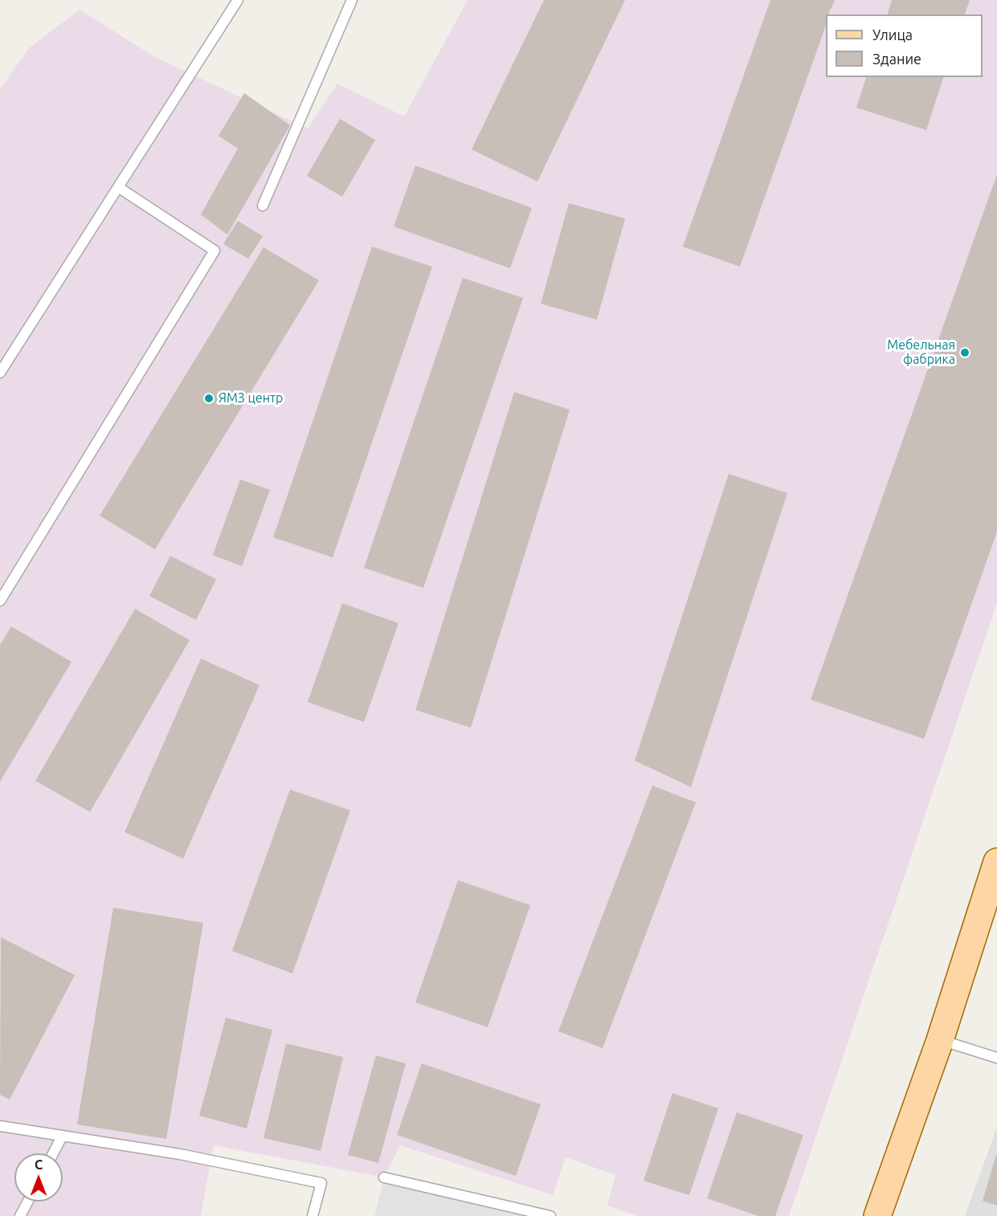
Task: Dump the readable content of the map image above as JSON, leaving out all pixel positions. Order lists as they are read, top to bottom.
{
  "places": ["Мебельная фабрика", "ЯМЗ центр"],
  "legend": ["Улица", "Здание"],
  "north": "top"
}
